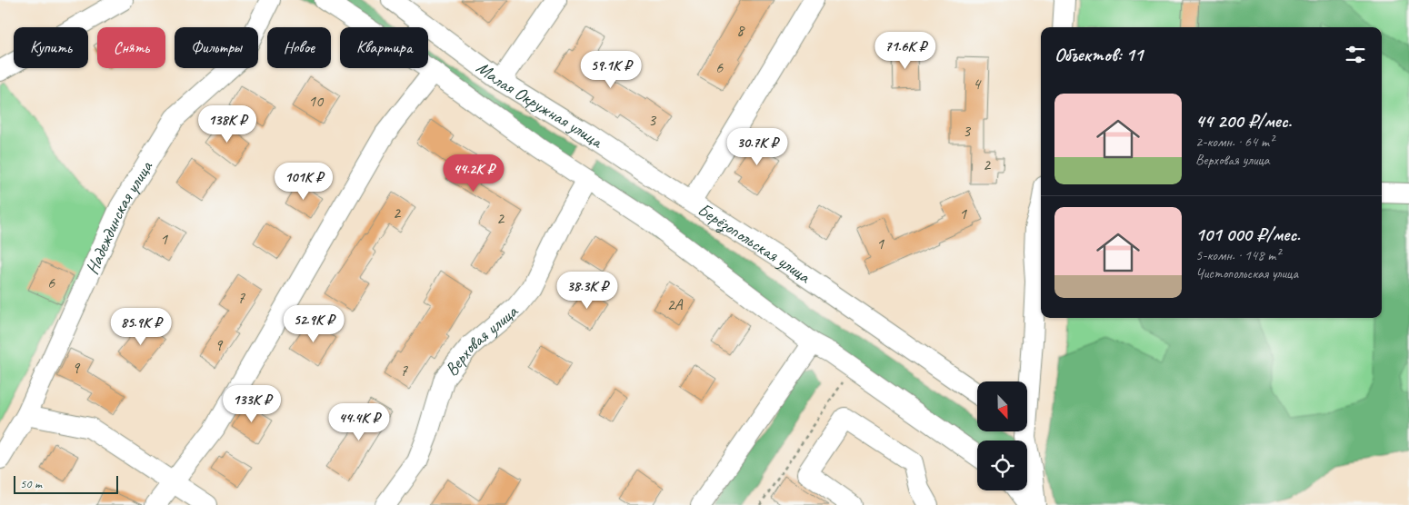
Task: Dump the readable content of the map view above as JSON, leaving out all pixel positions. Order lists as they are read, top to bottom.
{
  "streets": {
    "street": [
      "Малая Окружная улица",
      "Надеждинская улица",
      "Берёзопольская улица",
      "Верховая улица"
    ]
  },
  "crossings": [
    ["Малая Окружная улица", "Берёзопольская улица"]
  ],
  "house_numbers": [
    "8",
    "6",
    "4",
    "10",
    "3",
    "3",
    "2",
    "2",
    "1",
    "2",
    "1",
    "1",
    "6",
    "7",
    "2А",
    "9",
    "9",
    "7"
  ],
  "scale_bar": "50 m",
  "north": "bottom",
  "page": {
    "chip": [
      "Купить",
      "Снять",
      "Фильтры",
      "Новое",
      "Квартира"
    ],
    "heading": "Объектов: 11",
    "price": [
      "71.6K ₽",
      "59.1K ₽",
      "138K ₽",
      "30.7K ₽",
      "44.2K ₽",
      "101K ₽",
      "38.3K ₽",
      "52.9K ₽",
      "85.9K ₽",
      "133K ₽",
      "44.4K ₽"
    ],
    "list": [
      {
        "name": "44 200 ₽/мес.",
        "note": "2-комн. · 64 m² · Верховая улица"
      },
      {
        "name": "101 000 ₽/мес.",
        "note": "5-комн. · 148 m² · Чистопольская улица"
      }
    ],
    "scale": "50 m"
  }
}
